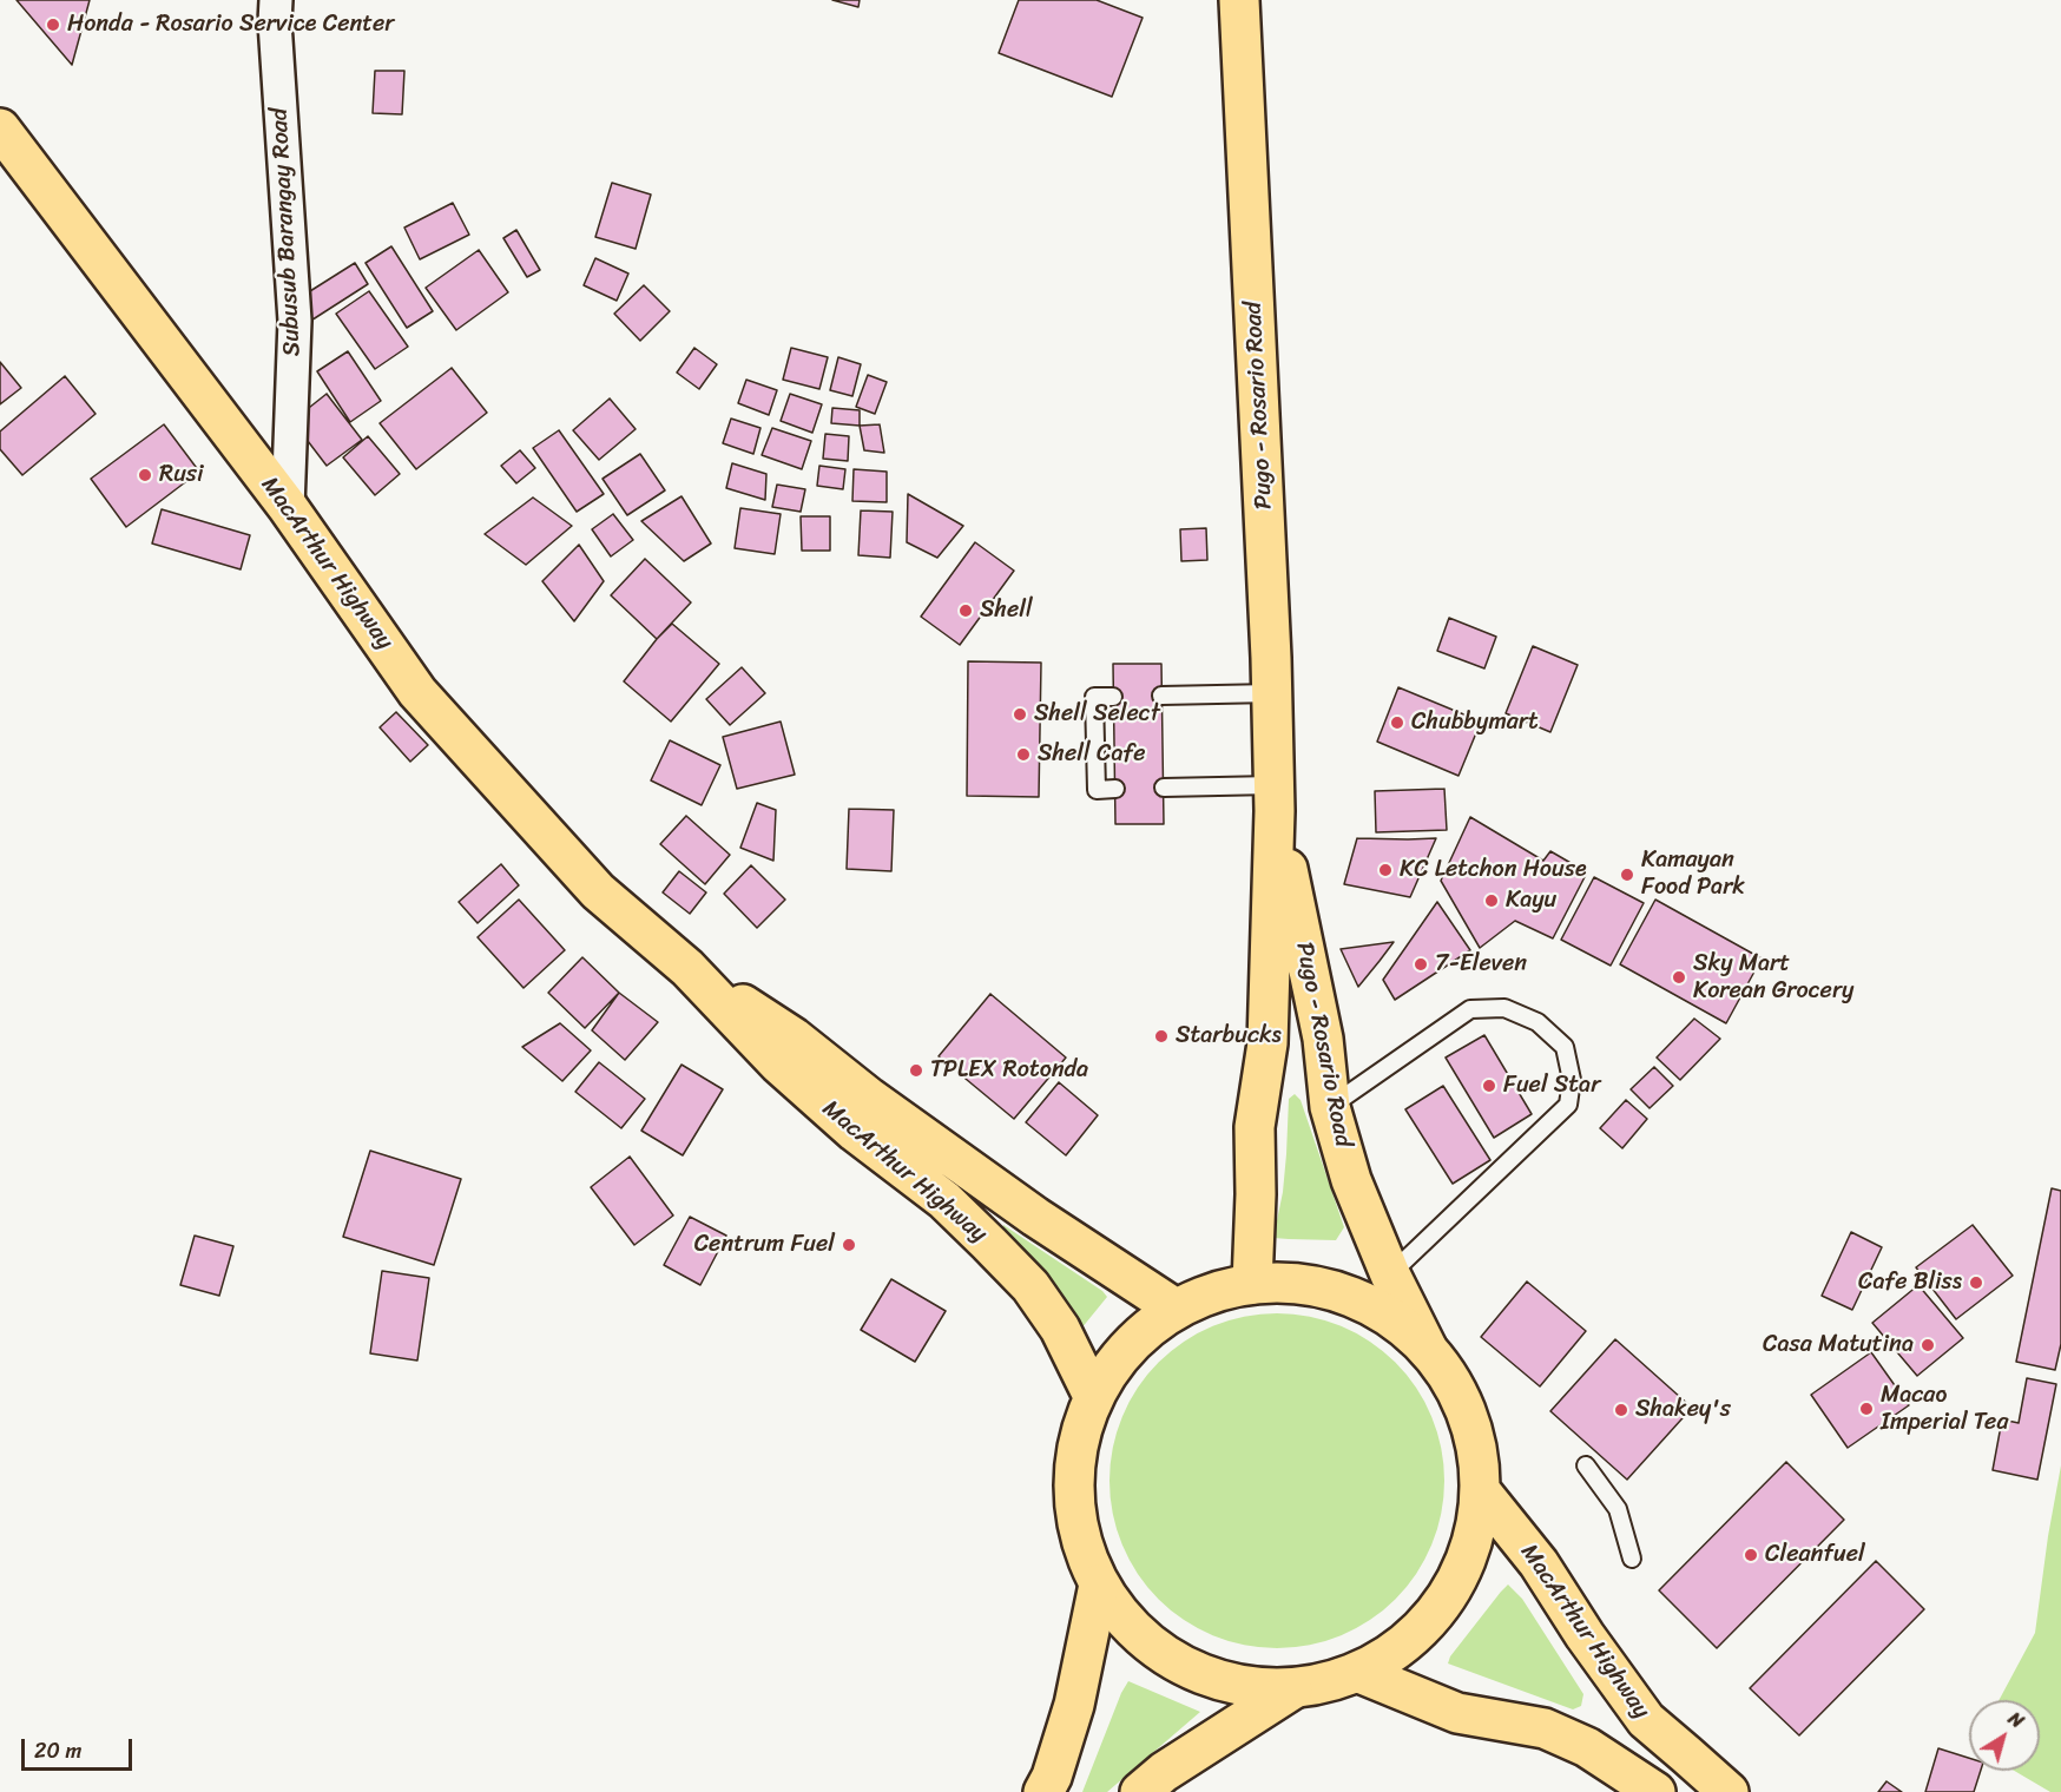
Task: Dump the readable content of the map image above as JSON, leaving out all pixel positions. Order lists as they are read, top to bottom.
{
  "streets": {
    "main road": ["Pugo - Rosario Road", "MacArthur Highway"],
    "street": ["Subusub Barangay Road"]
  },
  "crossings": [
    ["Subusub Barangay Road", "MacArthur Highway"]
  ],
  "places": [
    "Honda - Rosario Service Center",
    "Rusi",
    "Shell",
    "Shell Select",
    "Chubbymart",
    "Shell Cafe",
    "KC Letchon House",
    "Kamayan Food Park",
    "Kayu",
    "7-Eleven",
    "Sky Mart Korean Grocery",
    "Starbucks",
    "TPLEX Rotonda",
    "Fuel Star",
    "Centrum Fuel",
    "Cafe Bliss",
    "Casa Matutina",
    "Macao Imperial Tea",
    "Shakey's",
    "Cleanfuel"
  ],
  "scale_bar": "20 m",
  "north": "top right"
}
